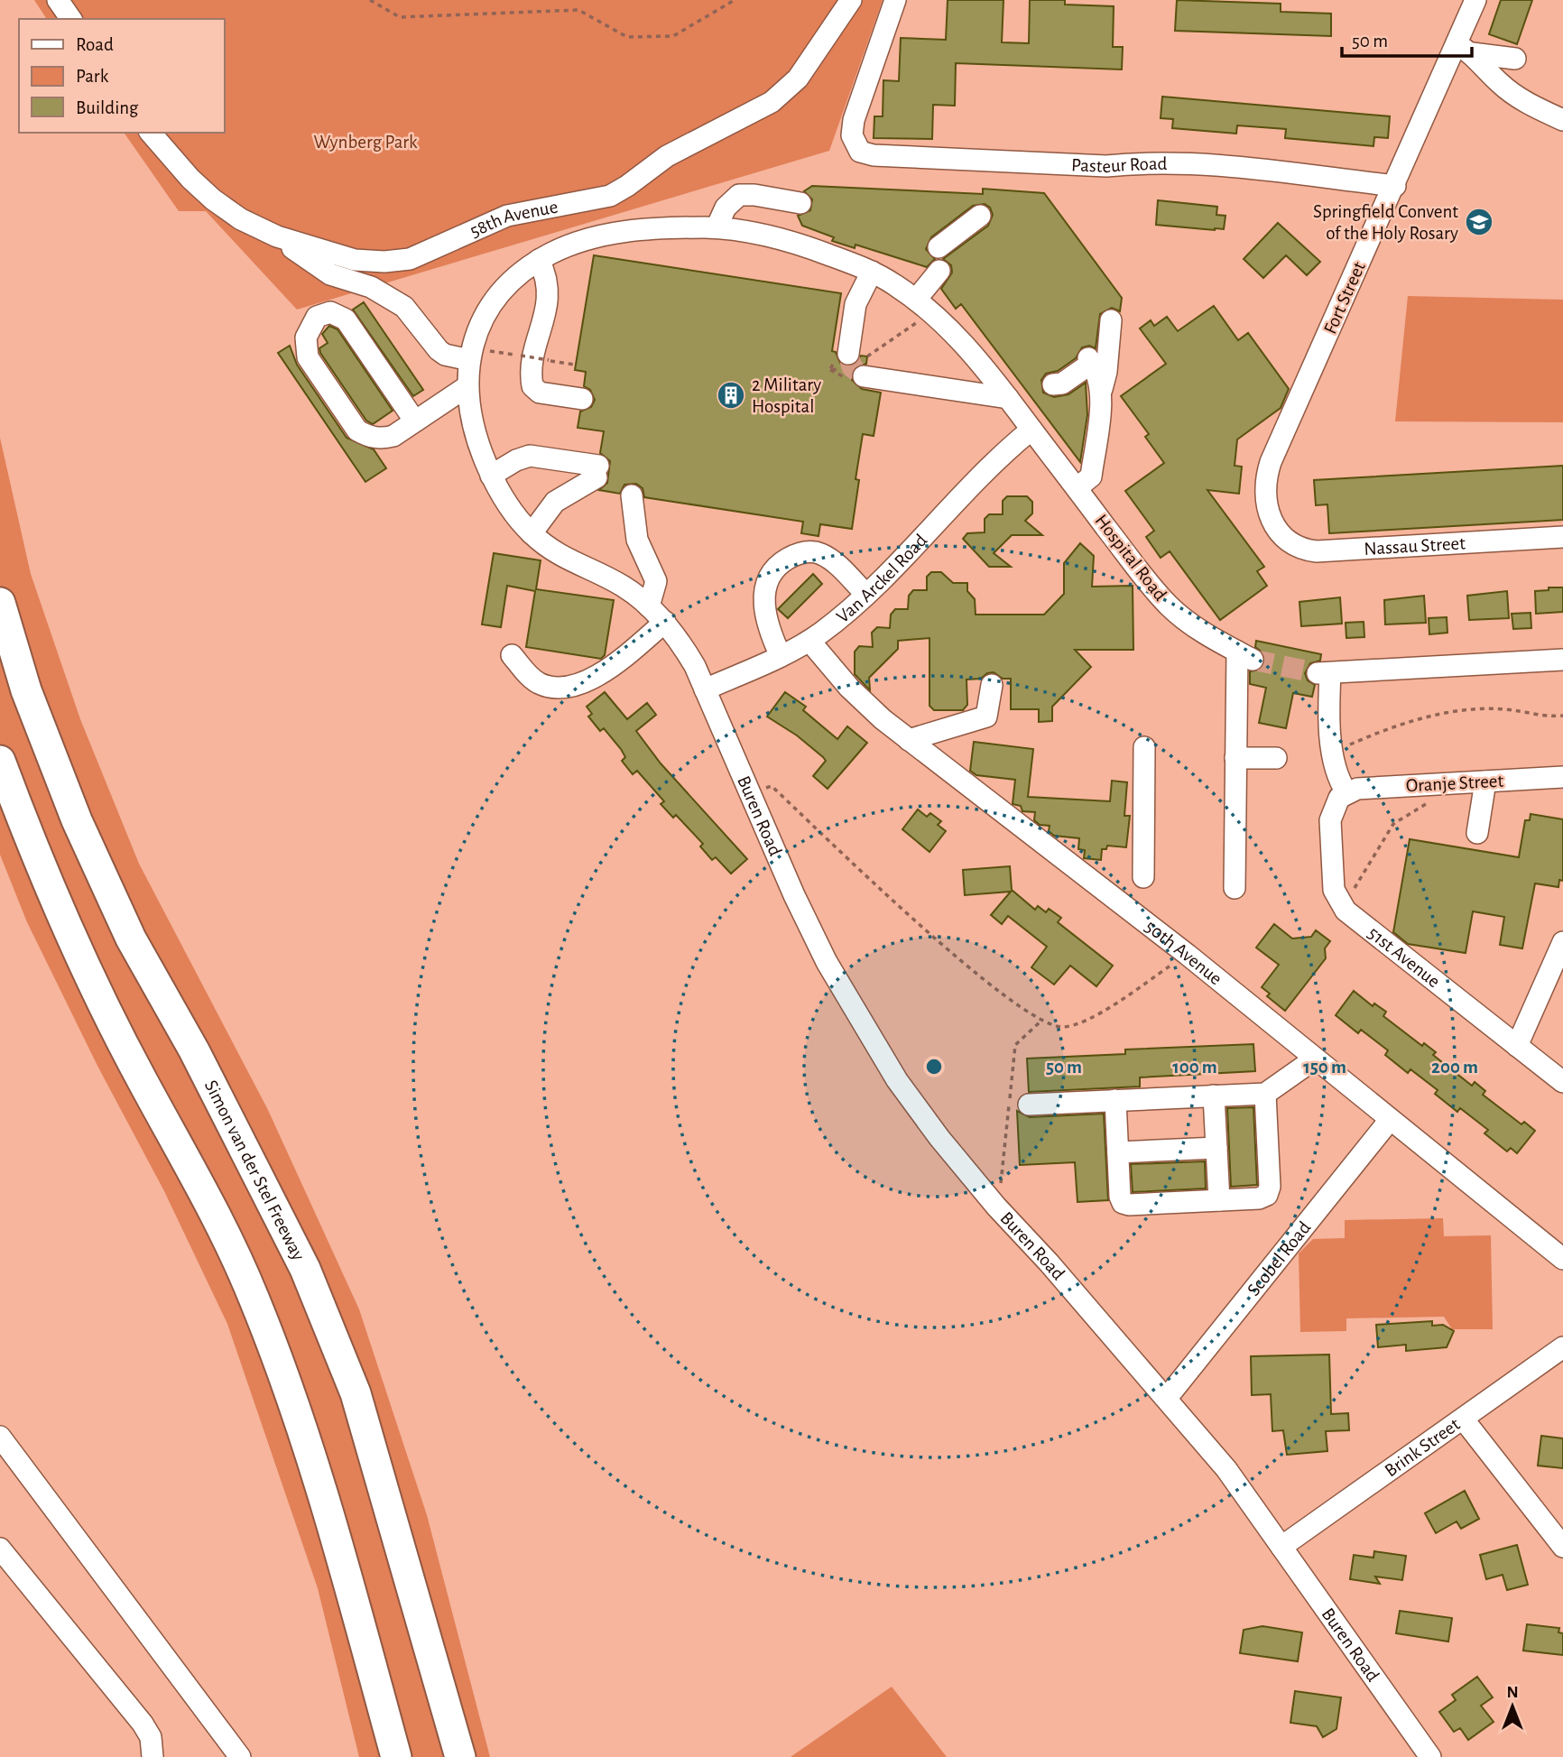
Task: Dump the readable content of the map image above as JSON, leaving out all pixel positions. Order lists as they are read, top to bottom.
{
  "streets": {
    "highway": ["Simon van der Stel Freeway"],
    "street": [
      "Pasteur Road",
      "58th Avenue",
      "Fort Street",
      "Nassau Street",
      "Hospital Road",
      "Van Arckel Road",
      "Oranje Street",
      "Buren Road",
      "50th Avenue",
      "51st Avenue",
      "Scobel Road",
      "Brink Street"
    ]
  },
  "crossings": [
    ["Pasteur Road", "Fort Street"],
    ["Fort Street", "Nassau Street"],
    ["Hospital Road", "Van Arckel Road"],
    ["Hospital Road", "Buren Road"],
    ["Van Arckel Road", "Buren Road"],
    ["Van Arckel Road", "50th Avenue"],
    ["Buren Road", "Scobel Road"],
    ["Buren Road", "Brink Street"],
    ["50th Avenue", "Scobel Road"]
  ],
  "parks": ["Wynberg Park"],
  "places": {
    "school or university": ["Springfield Convent of the Holy Rosary"],
    "building": ["2 Military Hospital"]
  },
  "legend": ["Road", "Park", "Building"],
  "scale_bar": "50 m",
  "north": "top",
  "rings": [
    "50 m",
    "100 m",
    "150 m",
    "200 m"
  ]
}
